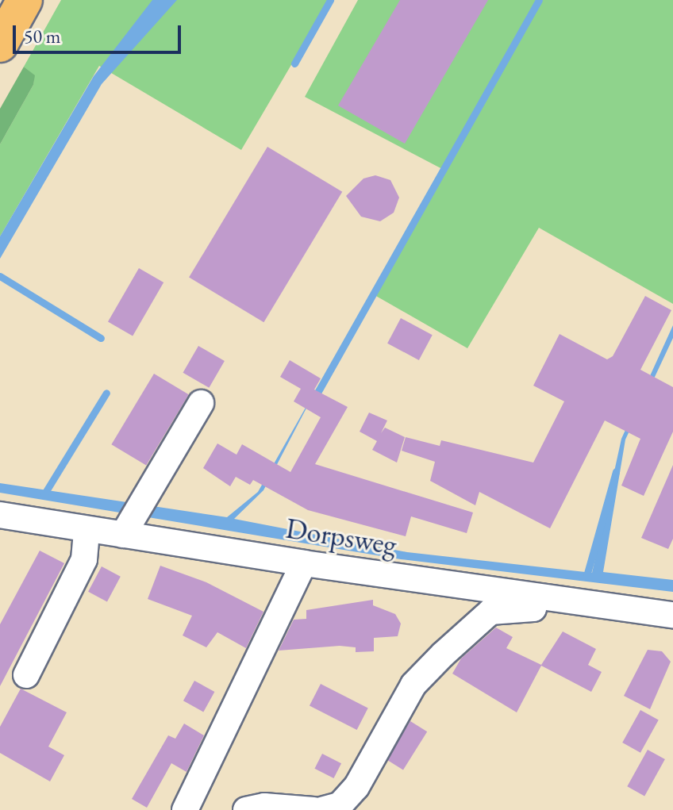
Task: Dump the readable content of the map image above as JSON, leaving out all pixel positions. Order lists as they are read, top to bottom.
{
  "streets": {
    "street": ["Dorpsweg"]
  },
  "scale_bar": "50 m"
}
